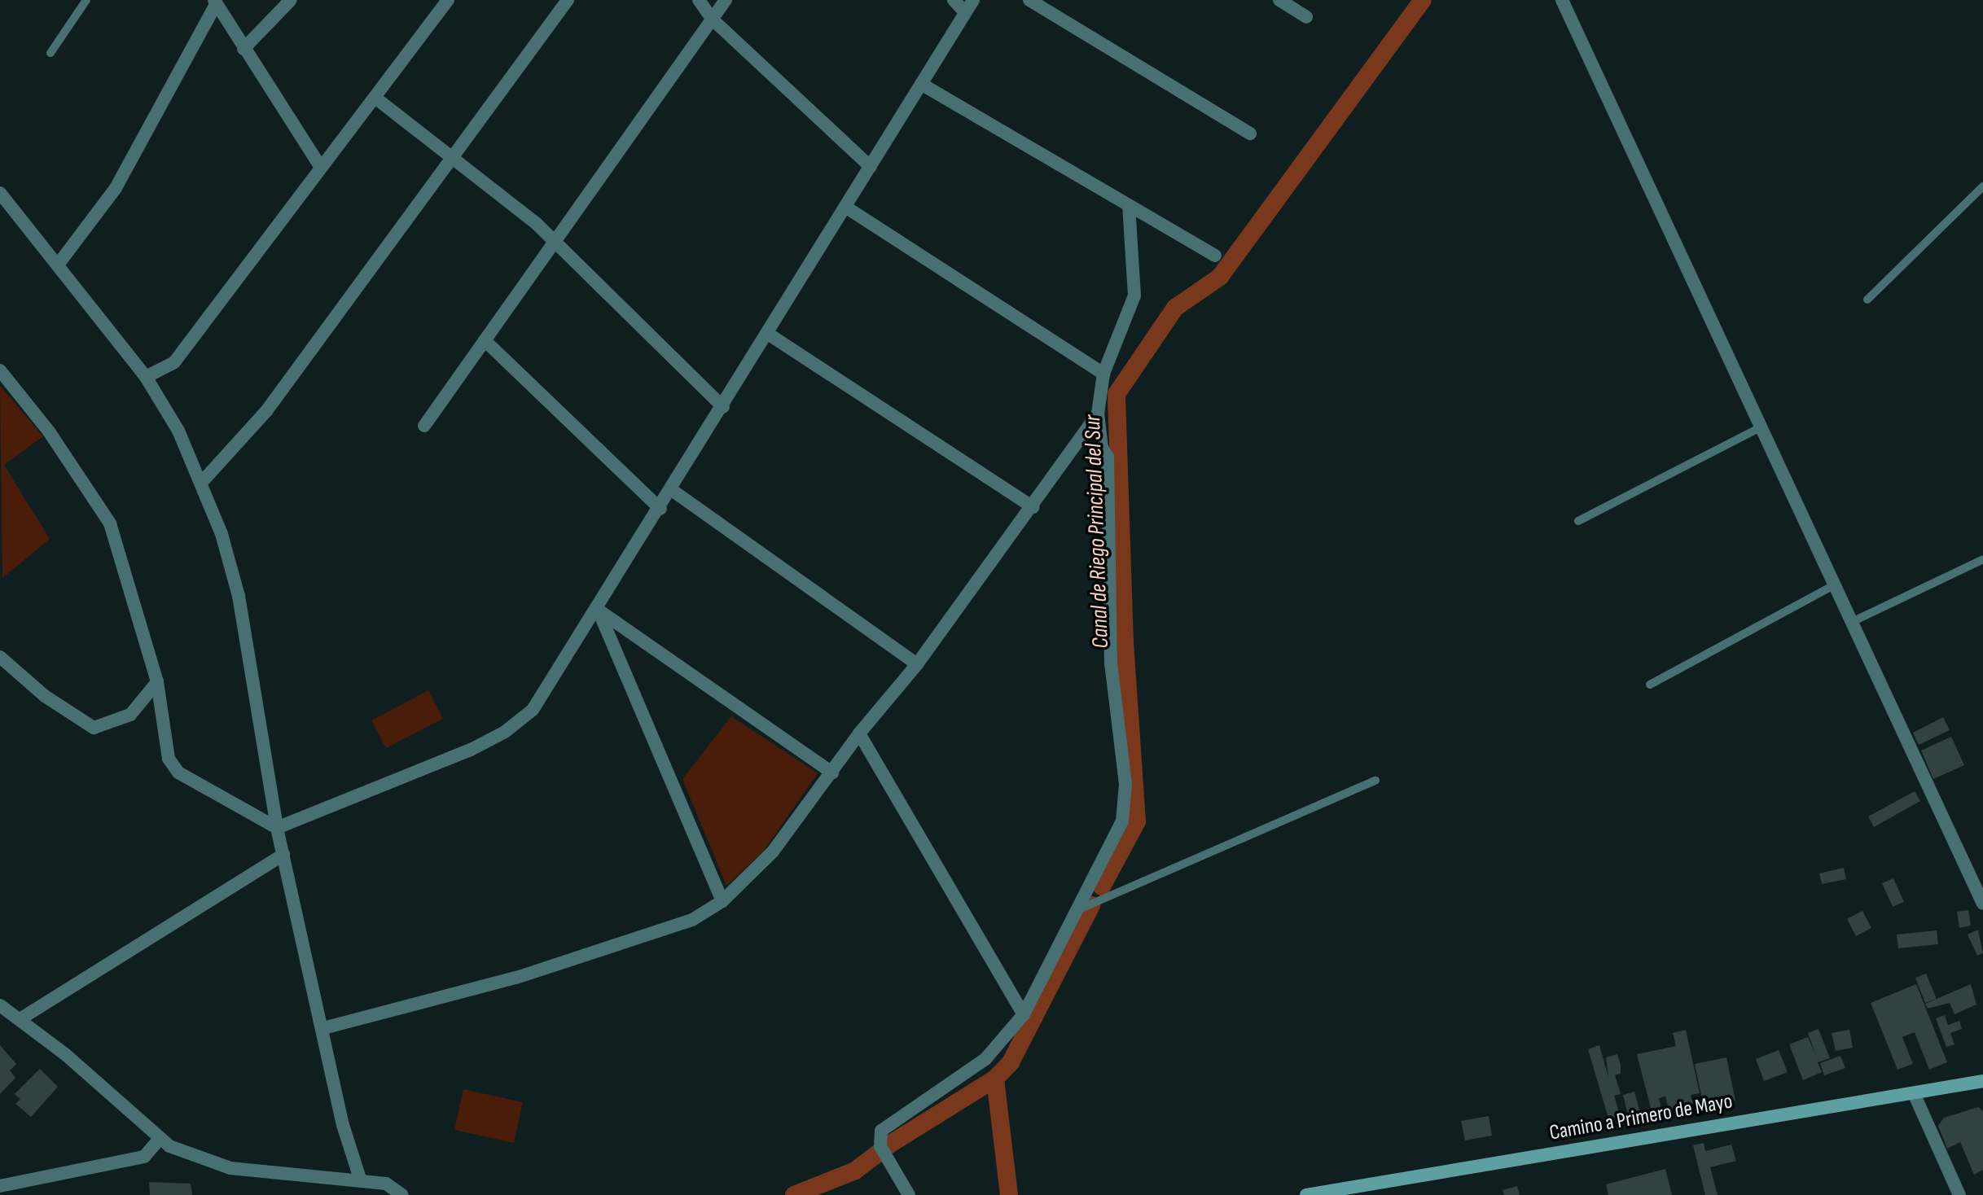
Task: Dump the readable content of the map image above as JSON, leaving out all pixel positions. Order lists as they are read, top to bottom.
{
  "streets": {
    "main road": ["Camino a Primero de Mayo"]
  },
  "water": ["Canal de Riego Principal del Sur"]
}
